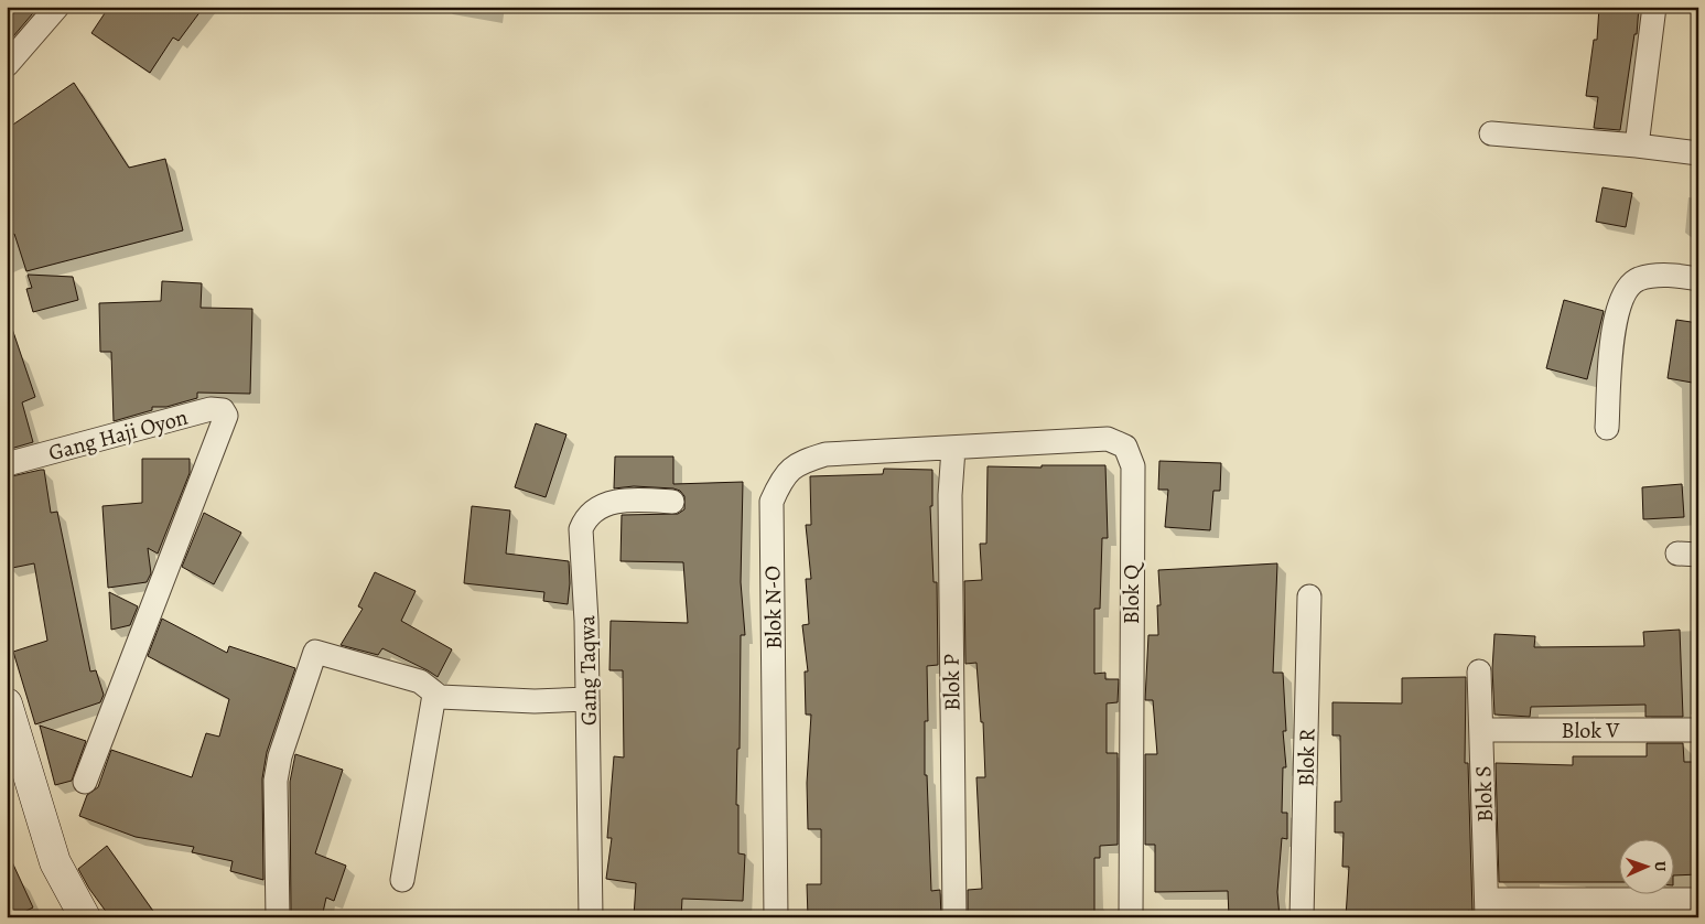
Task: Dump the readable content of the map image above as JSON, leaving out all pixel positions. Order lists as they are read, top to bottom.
{
  "streets": {
    "street": [
      "Gang Haji Oyon",
      "Blok Q",
      "Blok N-O",
      "Gang Taqwa",
      "Blok P",
      "Blok V",
      "Blok R",
      "Blok S"
    ]
  },
  "crossings": [
    ["Blok Q", "Blok N-O"],
    ["Blok Q", "Blok P"],
    ["Blok N-O", "Blok P"],
    ["Blok V", "Blok S"]
  ],
  "north": "right"
}
